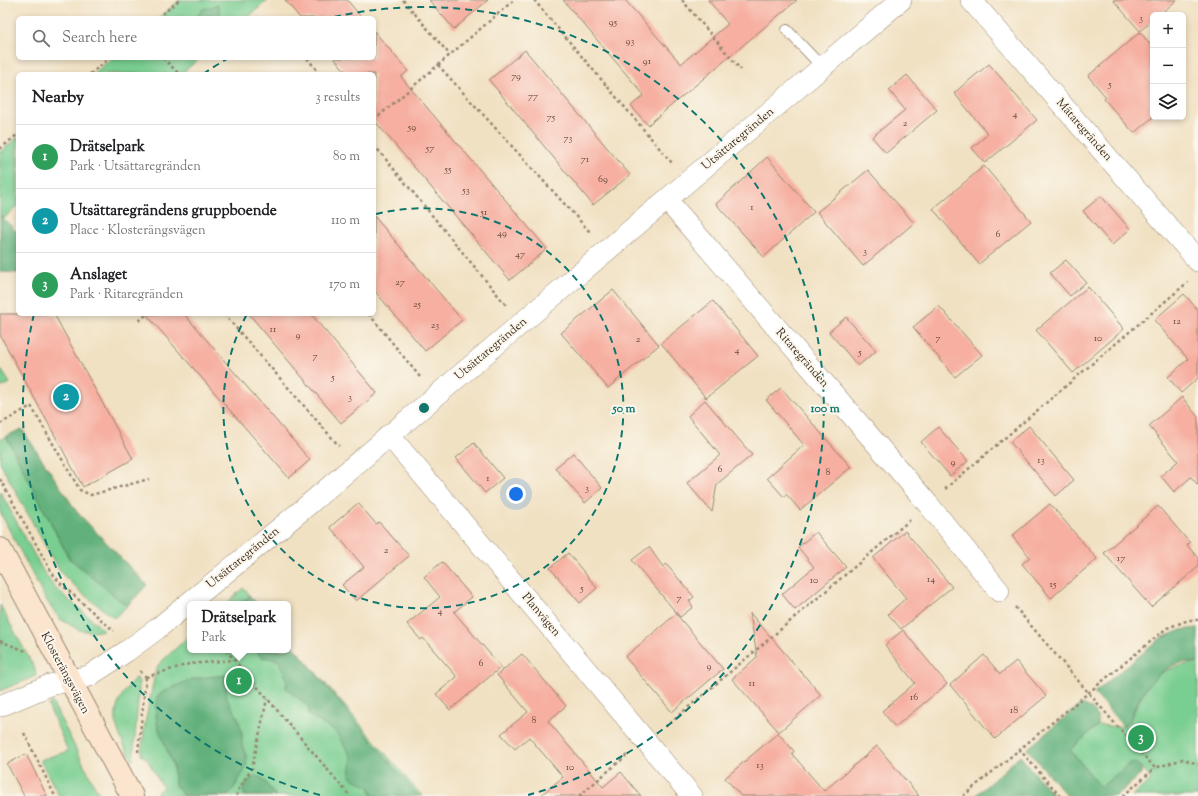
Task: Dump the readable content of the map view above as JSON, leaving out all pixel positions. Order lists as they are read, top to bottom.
{
  "streets": {
    "street": [
      "Mätaregränden",
      "Utsättaregränden",
      "Ritaregränden",
      "Planvägen",
      "Klosterängsvägen"
    ]
  },
  "crossings": [
    ["Utsättaregränden", "Ritaregränden"],
    ["Utsättaregränden", "Planvägen"],
    ["Utsättaregränden", "Klosterängsvägen"]
  ],
  "house_numbers": [
    "3",
    "95",
    "93",
    "91",
    "79",
    "5",
    "77",
    "4",
    "75",
    "2",
    "59",
    "73",
    "57",
    "71",
    "55",
    "69",
    "53",
    "1",
    "51",
    "49",
    "6",
    "3",
    "47",
    "27",
    "25",
    "12",
    "23",
    "11",
    "9",
    "7",
    "10",
    "2",
    "4",
    "5",
    "7",
    "5",
    "3",
    "13",
    "9",
    "6",
    "8",
    "1",
    "3",
    "2",
    "17",
    "14",
    "10",
    "15",
    "5",
    "7",
    "4",
    "6",
    "9",
    "11",
    "16",
    "18",
    "8",
    "13",
    "10"
  ],
  "page": {
    "map_buttons": ["+", "−"],
    "search": "Search here",
    "heading": ["Nearby", "3 results"],
    "list": [
      {
        "mark": "1",
        "name": "Drätselpark",
        "note": "Park · Utsättaregränden",
        "value": "80 m"
      },
      {
        "mark": "2",
        "name": "Utsättaregrändens gruppboende",
        "note": "Place · Klosterängsvägen",
        "value": "110 m"
      },
      {
        "mark": "3",
        "name": "Anslaget",
        "note": "Park · Ritaregränden",
        "value": "170 m"
      }
    ],
    "pins": ["2", "1", "3"],
    "popup": ["Drätselpark", "Park"]
  },
  "rings": ["50 m", "100 m"]
}
